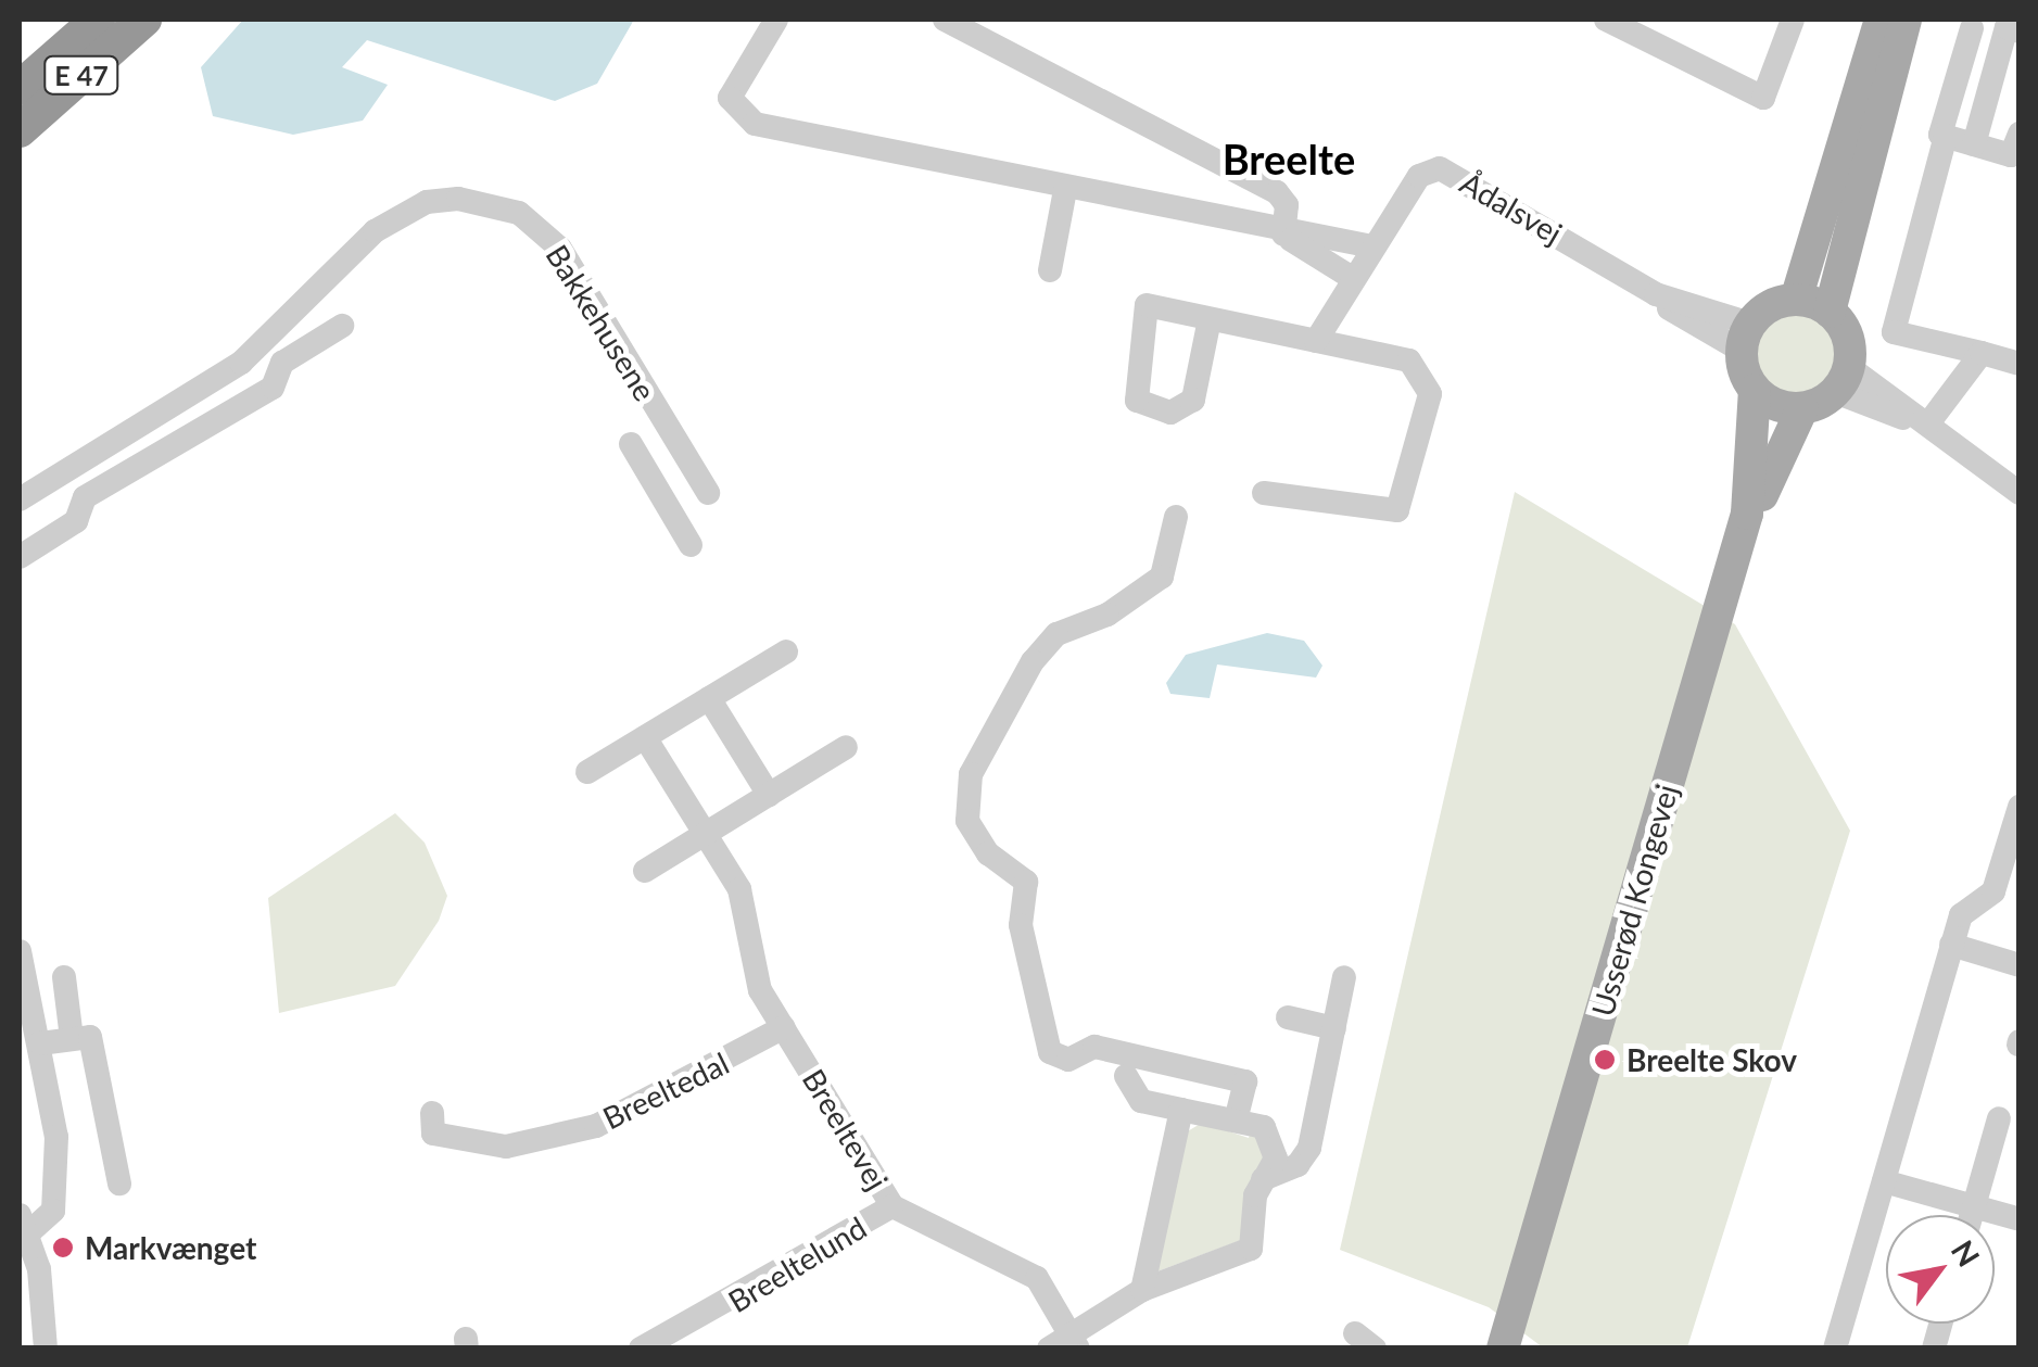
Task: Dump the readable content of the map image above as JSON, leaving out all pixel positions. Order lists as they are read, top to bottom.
{
  "streets": {
    "highway": ["E 47"],
    "main road": ["Usserød Kongevej"],
    "street": [
      "Ådalsvej",
      "Bakkehusene",
      "Breeltedal",
      "Breeltevej",
      "Breeltelund"
    ]
  },
  "crossings": [
    ["Ådalsvej", "Usserød Kongevej"],
    ["Breeltedal", "Breeltevej"],
    ["Breeltevej", "Breeltelund"]
  ],
  "districts": ["Breelte"],
  "places": ["Breelte Skov", "Markvænget"],
  "north": "top right"
}
